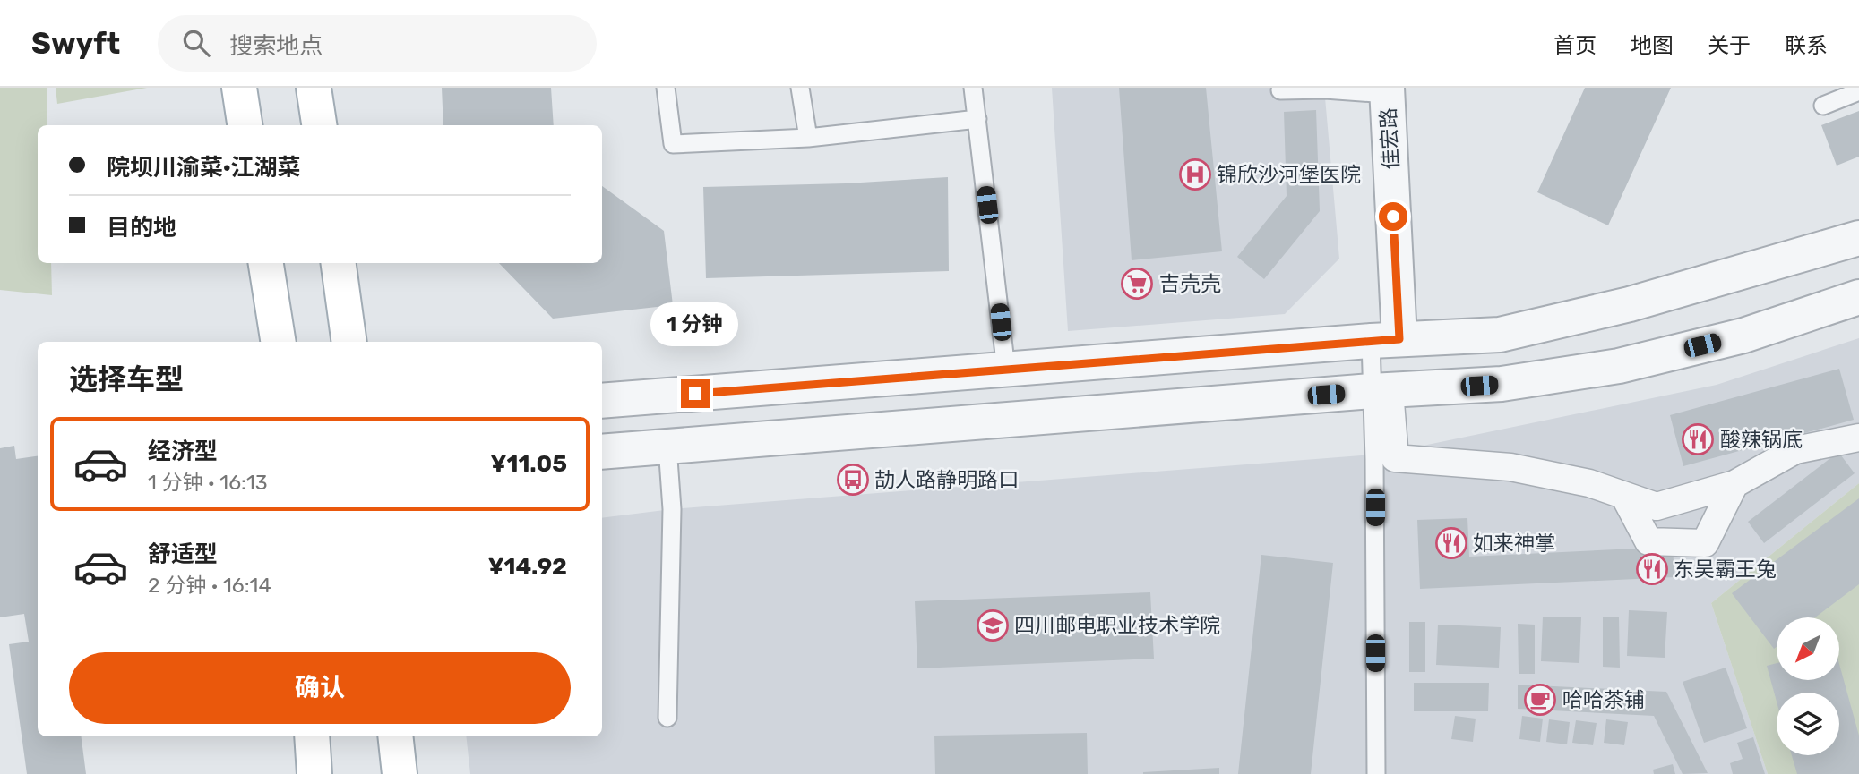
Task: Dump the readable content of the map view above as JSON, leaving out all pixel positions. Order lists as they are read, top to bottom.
{
  "streets": {
    "street": ["佳宏路"]
  },
  "places": {
    "hospital": ["锦欣沙河堡医院"],
    "supermarket": ["吉壳壳"],
    "restaurant": ["酸辣锅底", "如来神掌", "东吴霸王兔"],
    "bus stop": ["劼人路静明路口"],
    "school or university": ["四川邮电职业技术学院"],
    "cafe": ["哈哈茶铺"]
  },
  "north": "bottom left",
  "page": {
    "header": "Swyft",
    "search": "搜索地点",
    "nav": [
      "首页",
      "地图",
      "关于",
      "联系"
    ],
    "banner": ["院坝川渝菜·江湖菜", "目的地"],
    "bubble": "1 分钟",
    "heading": "选择车型",
    "list": [
      {
        "name": "经济型",
        "note": "1 分钟 · 16:13",
        "value": "¥11.05"
      },
      {
        "name": "舒适型",
        "note": "2 分钟 · 16:14",
        "value": "¥14.92"
      }
    ],
    "buttons": "确认"
  }
}
